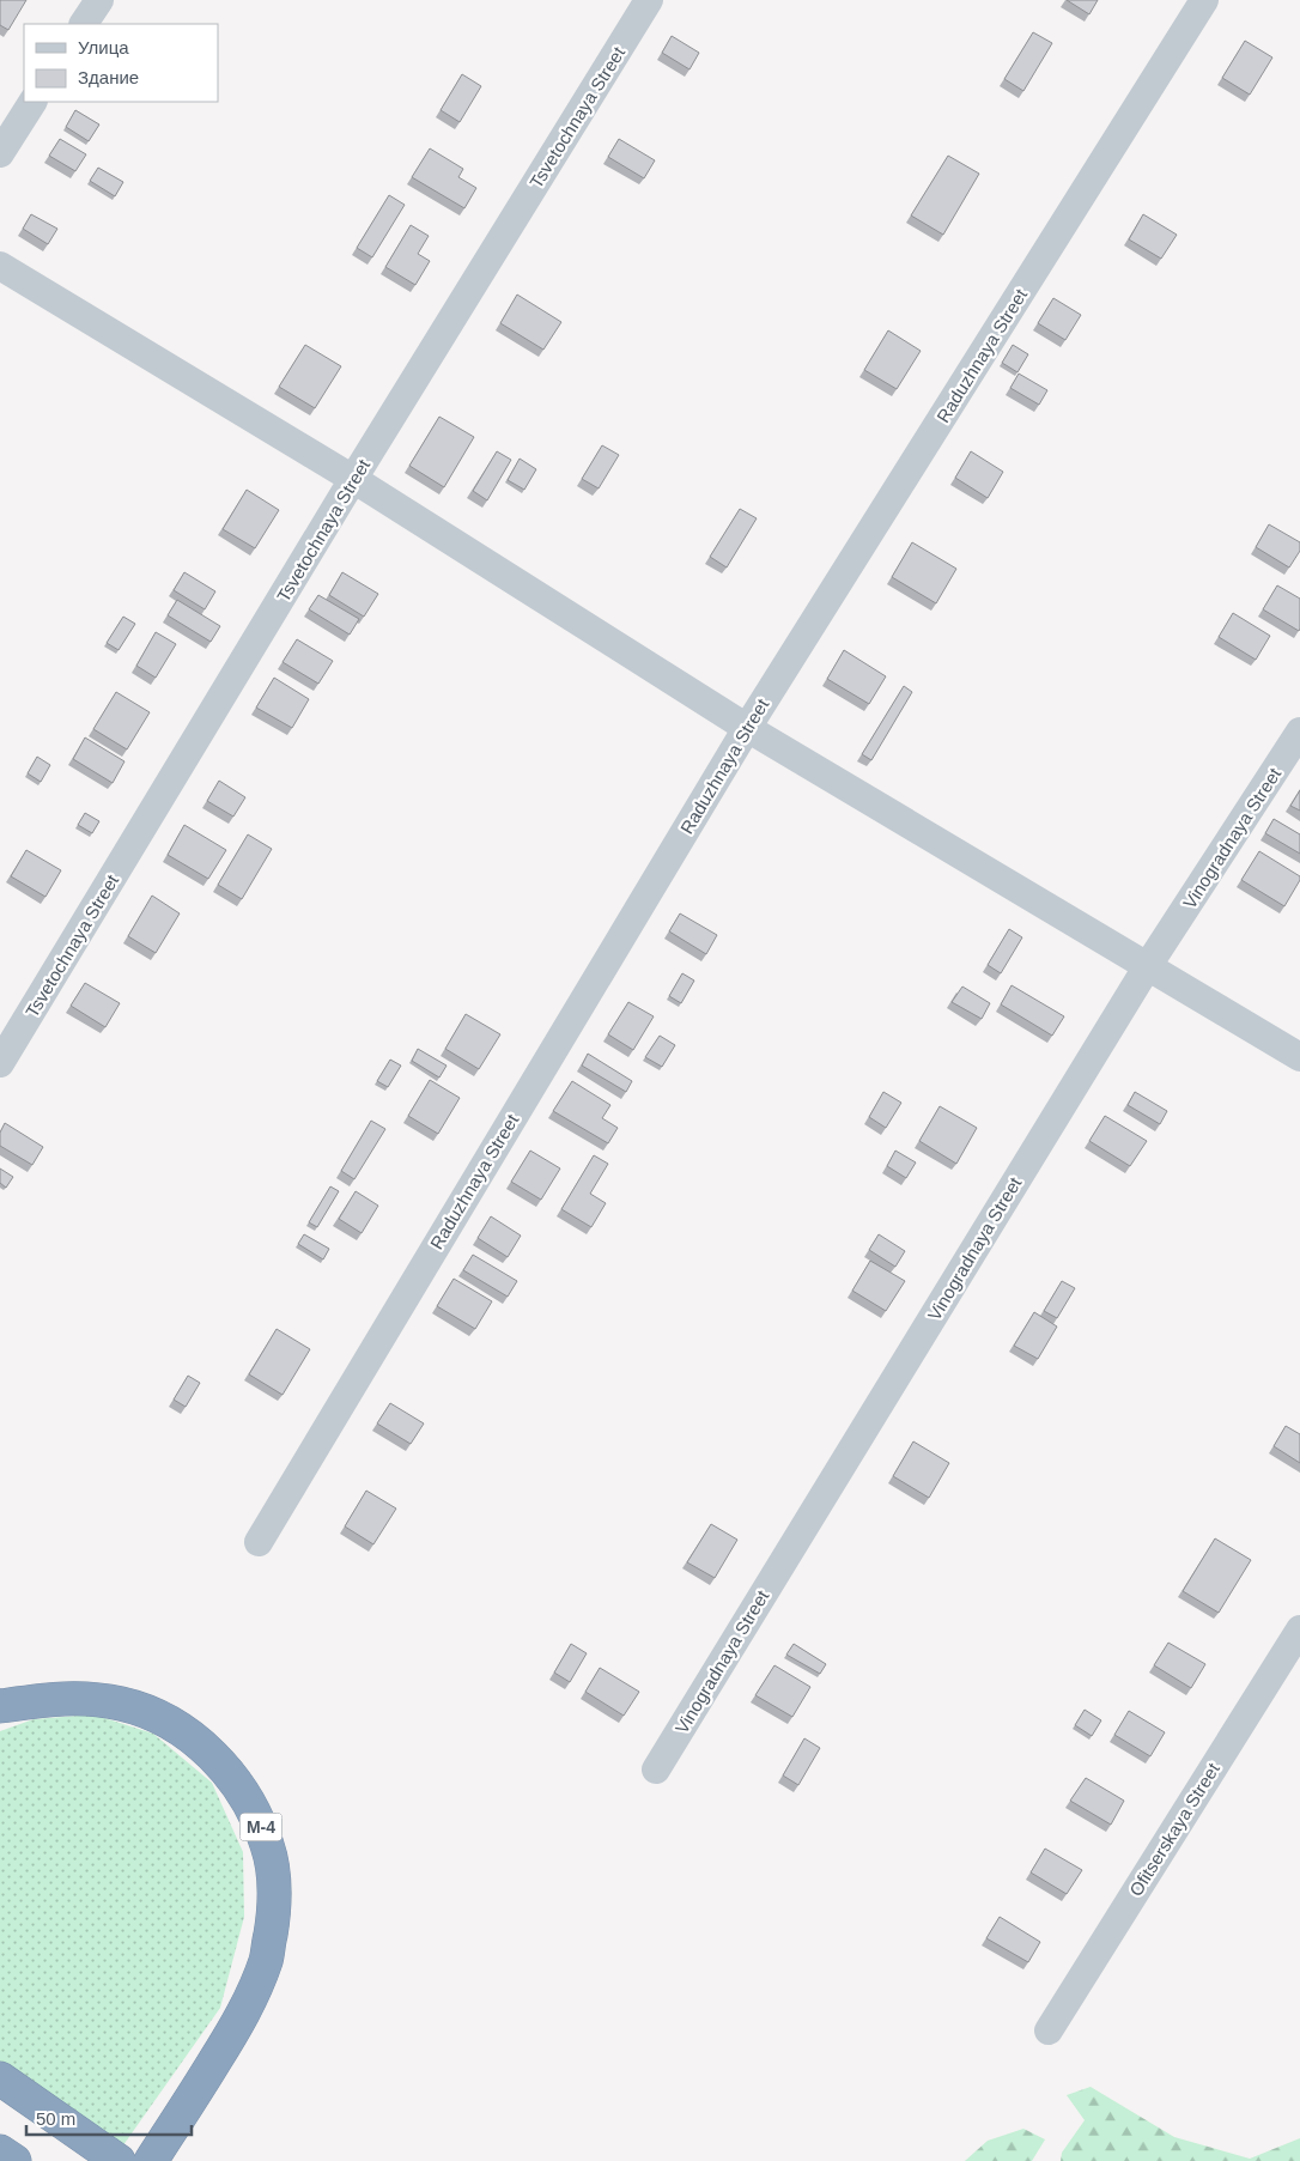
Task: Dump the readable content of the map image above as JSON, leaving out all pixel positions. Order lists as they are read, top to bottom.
{
  "streets": {
    "highway": ["М-4"],
    "street": [
      "Tsvetochnaya Street",
      "Raduzhnaya Street",
      "Vinogradnaya Street",
      "Ofitserskaya Street"
    ]
  },
  "legend": ["Улица", "Здание"],
  "scale_bar": "50 m"
}
